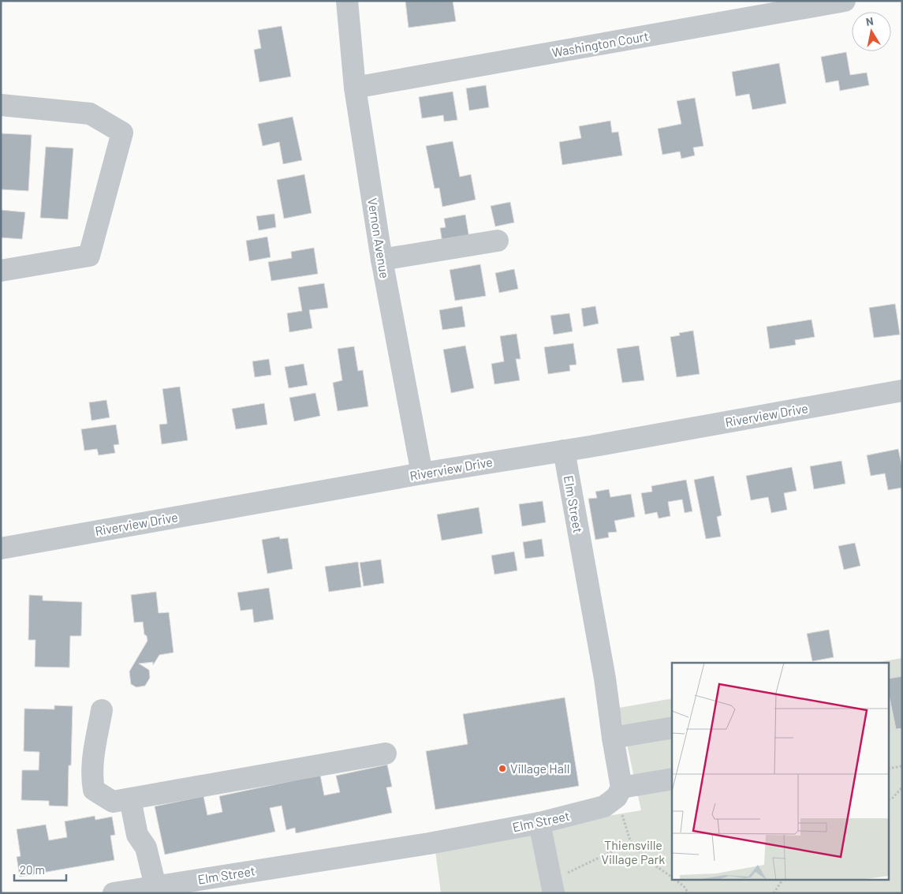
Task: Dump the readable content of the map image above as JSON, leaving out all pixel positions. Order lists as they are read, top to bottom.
{
  "streets": {
    "street": [
      "Washington Court",
      "Vernon Avenue",
      "Riverview Drive",
      "Elm Street"
    ]
  },
  "crossings": [
    ["Washington Court", "Vernon Avenue"],
    ["Vernon Avenue", "Riverview Drive"],
    ["Riverview Drive", "Elm Street"]
  ],
  "parks": ["Thiensville Village Park"],
  "places": ["Village Hall"],
  "scale_bar": "20 m",
  "north": "top"
}
